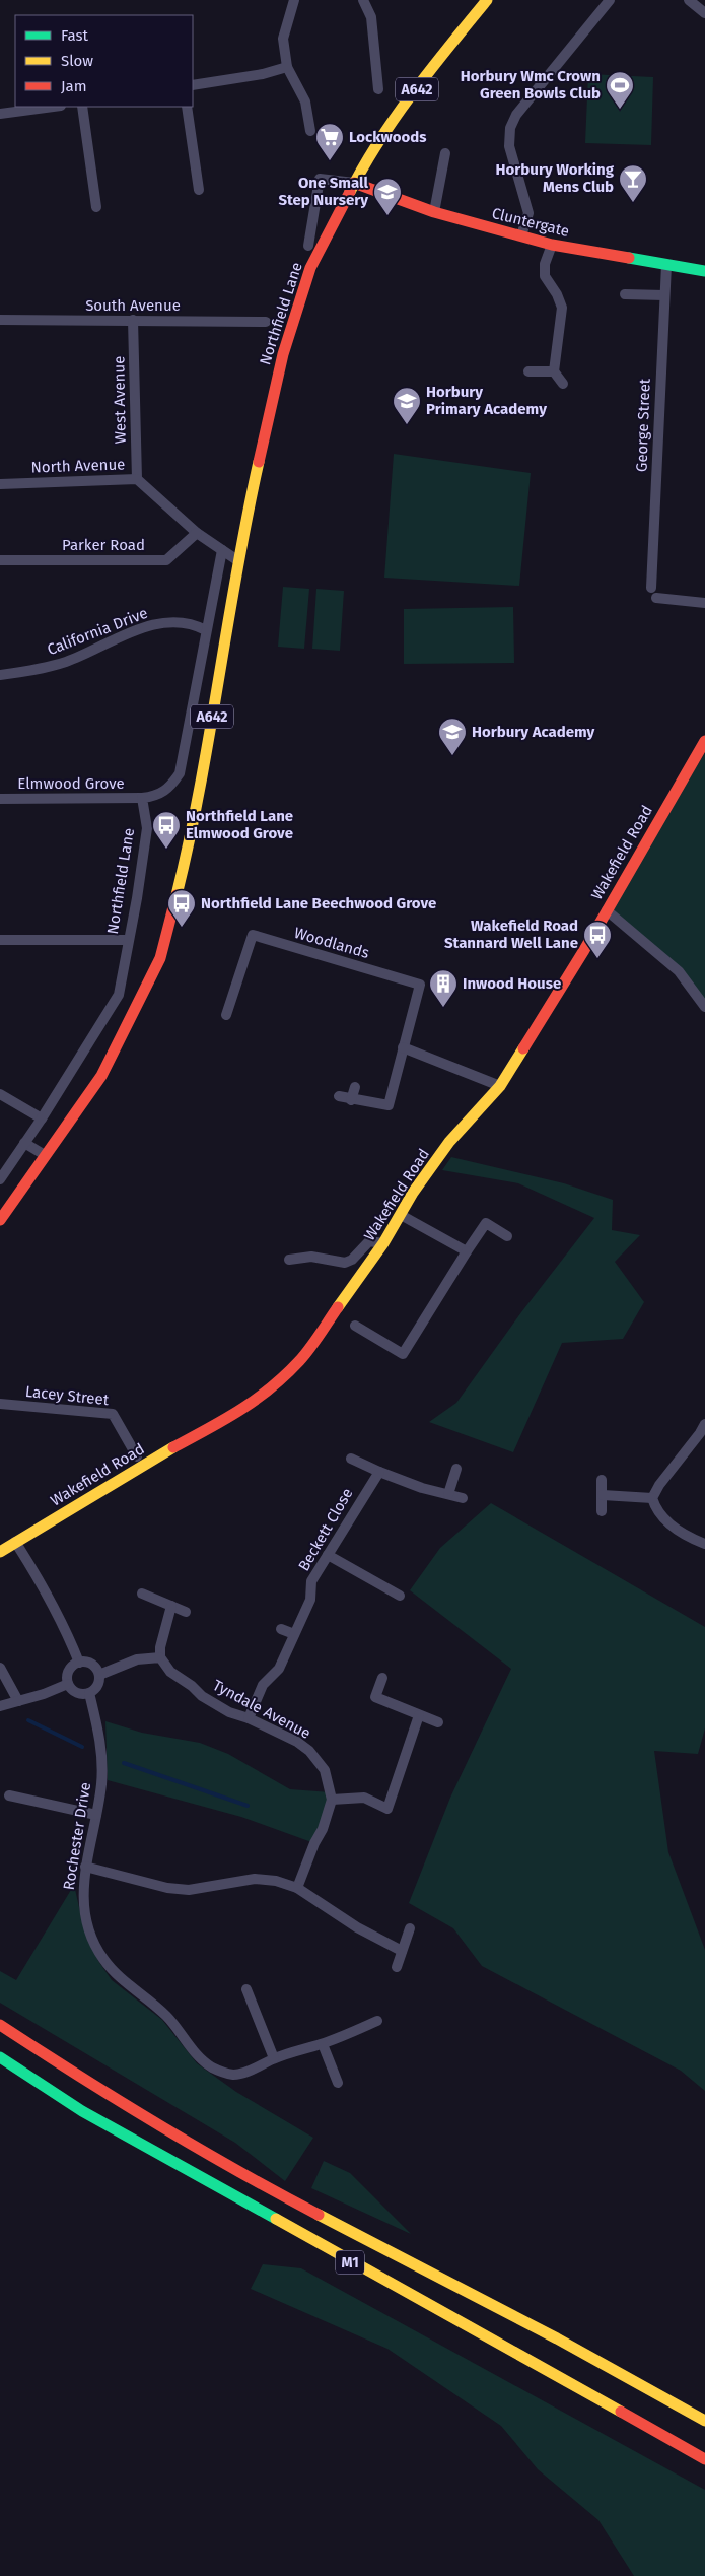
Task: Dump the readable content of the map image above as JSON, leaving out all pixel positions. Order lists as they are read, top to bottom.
{
  "streets": {
    "main road": [
      "A642",
      "Cluntergate",
      "Northfield Lane",
      "Wakefield Road",
      "M1"
    ],
    "street": [
      "South Avenue",
      "West Avenue",
      "George Street",
      "North Avenue",
      "Parker Road",
      "California Drive",
      "Elmwood Grove",
      "Woodlands",
      "Lacey Street",
      "Beckett Close",
      "Tyndale Avenue",
      "Rochester Drive"
    ]
  },
  "crossings": [
    ["A642", "Cluntergate"],
    ["A642", "Northfield Lane"],
    ["Cluntergate", "Northfield Lane"],
    ["Cluntergate", "George Street"],
    ["South Avenue", "West Avenue"],
    ["Northfield Lane", "Elmwood Grove"],
    ["West Avenue", "North Avenue"],
    ["North Avenue", "Parker Road"],
    ["Beckett Close", "Tyndale Avenue"]
  ],
  "places": {
    "sports": ["Horbury Wmc Crown Green Bowls Club"],
    "supermarket": ["Lockwoods"],
    "bar": ["Horbury Working Mens Club"],
    "school or university": ["One Small Step Nursery", "Horbury Primary Academy", "Horbury Academy"],
    "bus stop": ["Northfield Lane Elmwood Grove", "Northfield Lane Beechwood Grove", "Wakefield Road Stannard Well Lane"],
    "building": ["Inwood House"]
  },
  "legend": ["Fast", "Slow", "Jam"]
}
